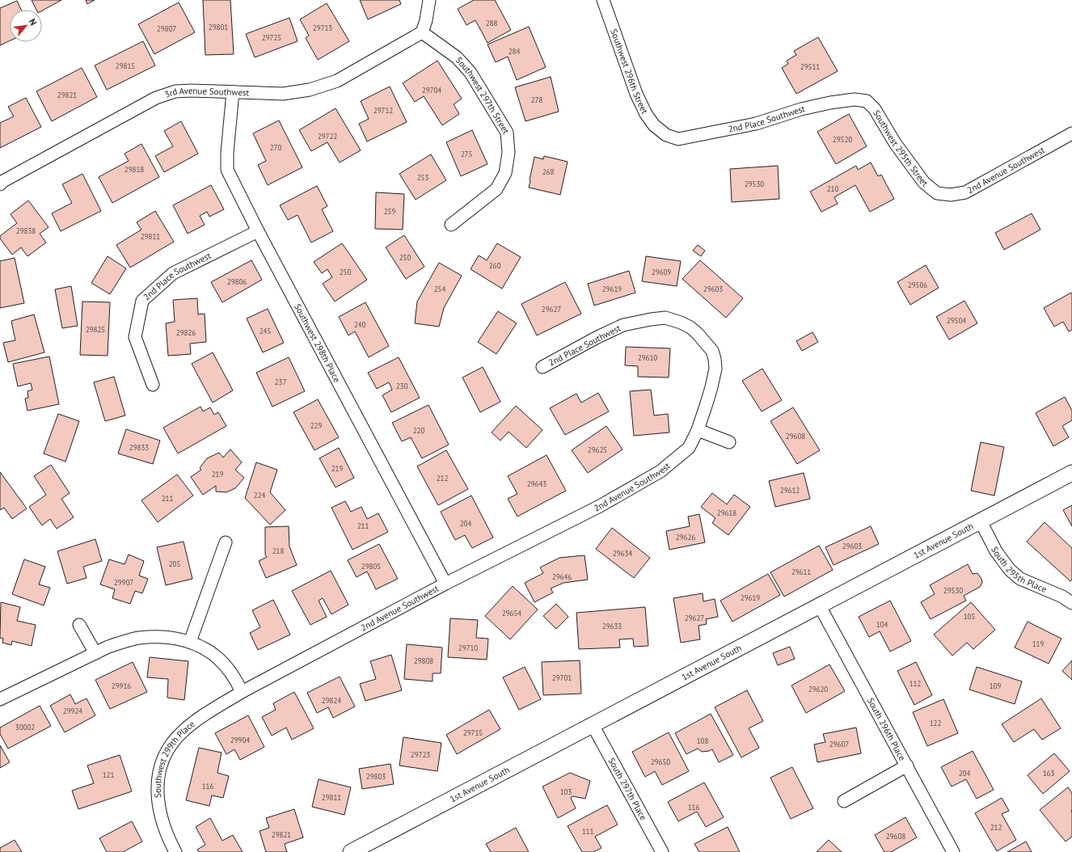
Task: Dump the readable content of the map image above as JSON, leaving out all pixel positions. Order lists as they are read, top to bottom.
{
  "streets": {
    "street": [
      "Southwest 296th Street",
      "3rd Avenue Southwest",
      "Southwest 297th Street",
      "2nd Place Southwest",
      "Southwest 295th Street",
      "2nd Avenue Southwest",
      "Southwest 298th Place",
      "1st Avenue South",
      "South 295th Place",
      "South 296th Place",
      "Southwest 299th Place",
      "South 297th Place"
    ]
  },
  "crossings": [
    ["Southwest 296th Street", "2nd Place Southwest"],
    ["3rd Avenue Southwest", "Southwest 297th Street"],
    ["3rd Avenue Southwest", "Southwest 298th Place"],
    ["2nd Place Southwest", "Southwest 295th Street"],
    ["2nd Place Southwest", "2nd Avenue Southwest"],
    ["2nd Place Southwest", "Southwest 298th Place"],
    ["Southwest 295th Street", "2nd Avenue Southwest"],
    ["2nd Avenue Southwest", "Southwest 298th Place"],
    ["2nd Avenue Southwest", "Southwest 299th Place"],
    ["1st Avenue South", "South 295th Place"],
    ["1st Avenue South", "South 296th Place"],
    ["1st Avenue South", "South 297th Place"]
  ],
  "house_numbers": [
    "288",
    "29801",
    "29713",
    "29807",
    "29725",
    "284",
    "29815",
    "29511",
    "29704",
    "29821",
    "278",
    "29712",
    "29722",
    "29520",
    "270",
    "275",
    "29818",
    "268",
    "253",
    "29530",
    "210",
    "259",
    "29838",
    "29811",
    "250",
    "260",
    "250",
    "29609",
    "29806",
    "29506",
    "254",
    "29619",
    "29603",
    "29627",
    "29504",
    "240",
    "29825",
    "245",
    "29826",
    "29610",
    "237",
    "230",
    "229",
    "220",
    "29608",
    "29833",
    "29625",
    "219",
    "219",
    "212",
    "29643",
    "29612",
    "224",
    "211",
    "29618",
    "204",
    "211",
    "29626",
    "29603",
    "218",
    "29634",
    "205",
    "29805",
    "29611",
    "29646",
    "29907",
    "29530",
    "29619",
    "29654",
    "105",
    "29627",
    "104",
    "29633",
    "119",
    "29710",
    "29808",
    "29701",
    "112",
    "29916",
    "109",
    "29620",
    "29824",
    "29924",
    "122",
    "30002",
    "29715",
    "29904",
    "108",
    "29607",
    "29723",
    "29650",
    "204",
    "163",
    "121",
    "29803",
    "116",
    "103",
    "29811",
    "116",
    "212",
    "111",
    "29821",
    "29608"
  ],
  "north": "top right"
}
